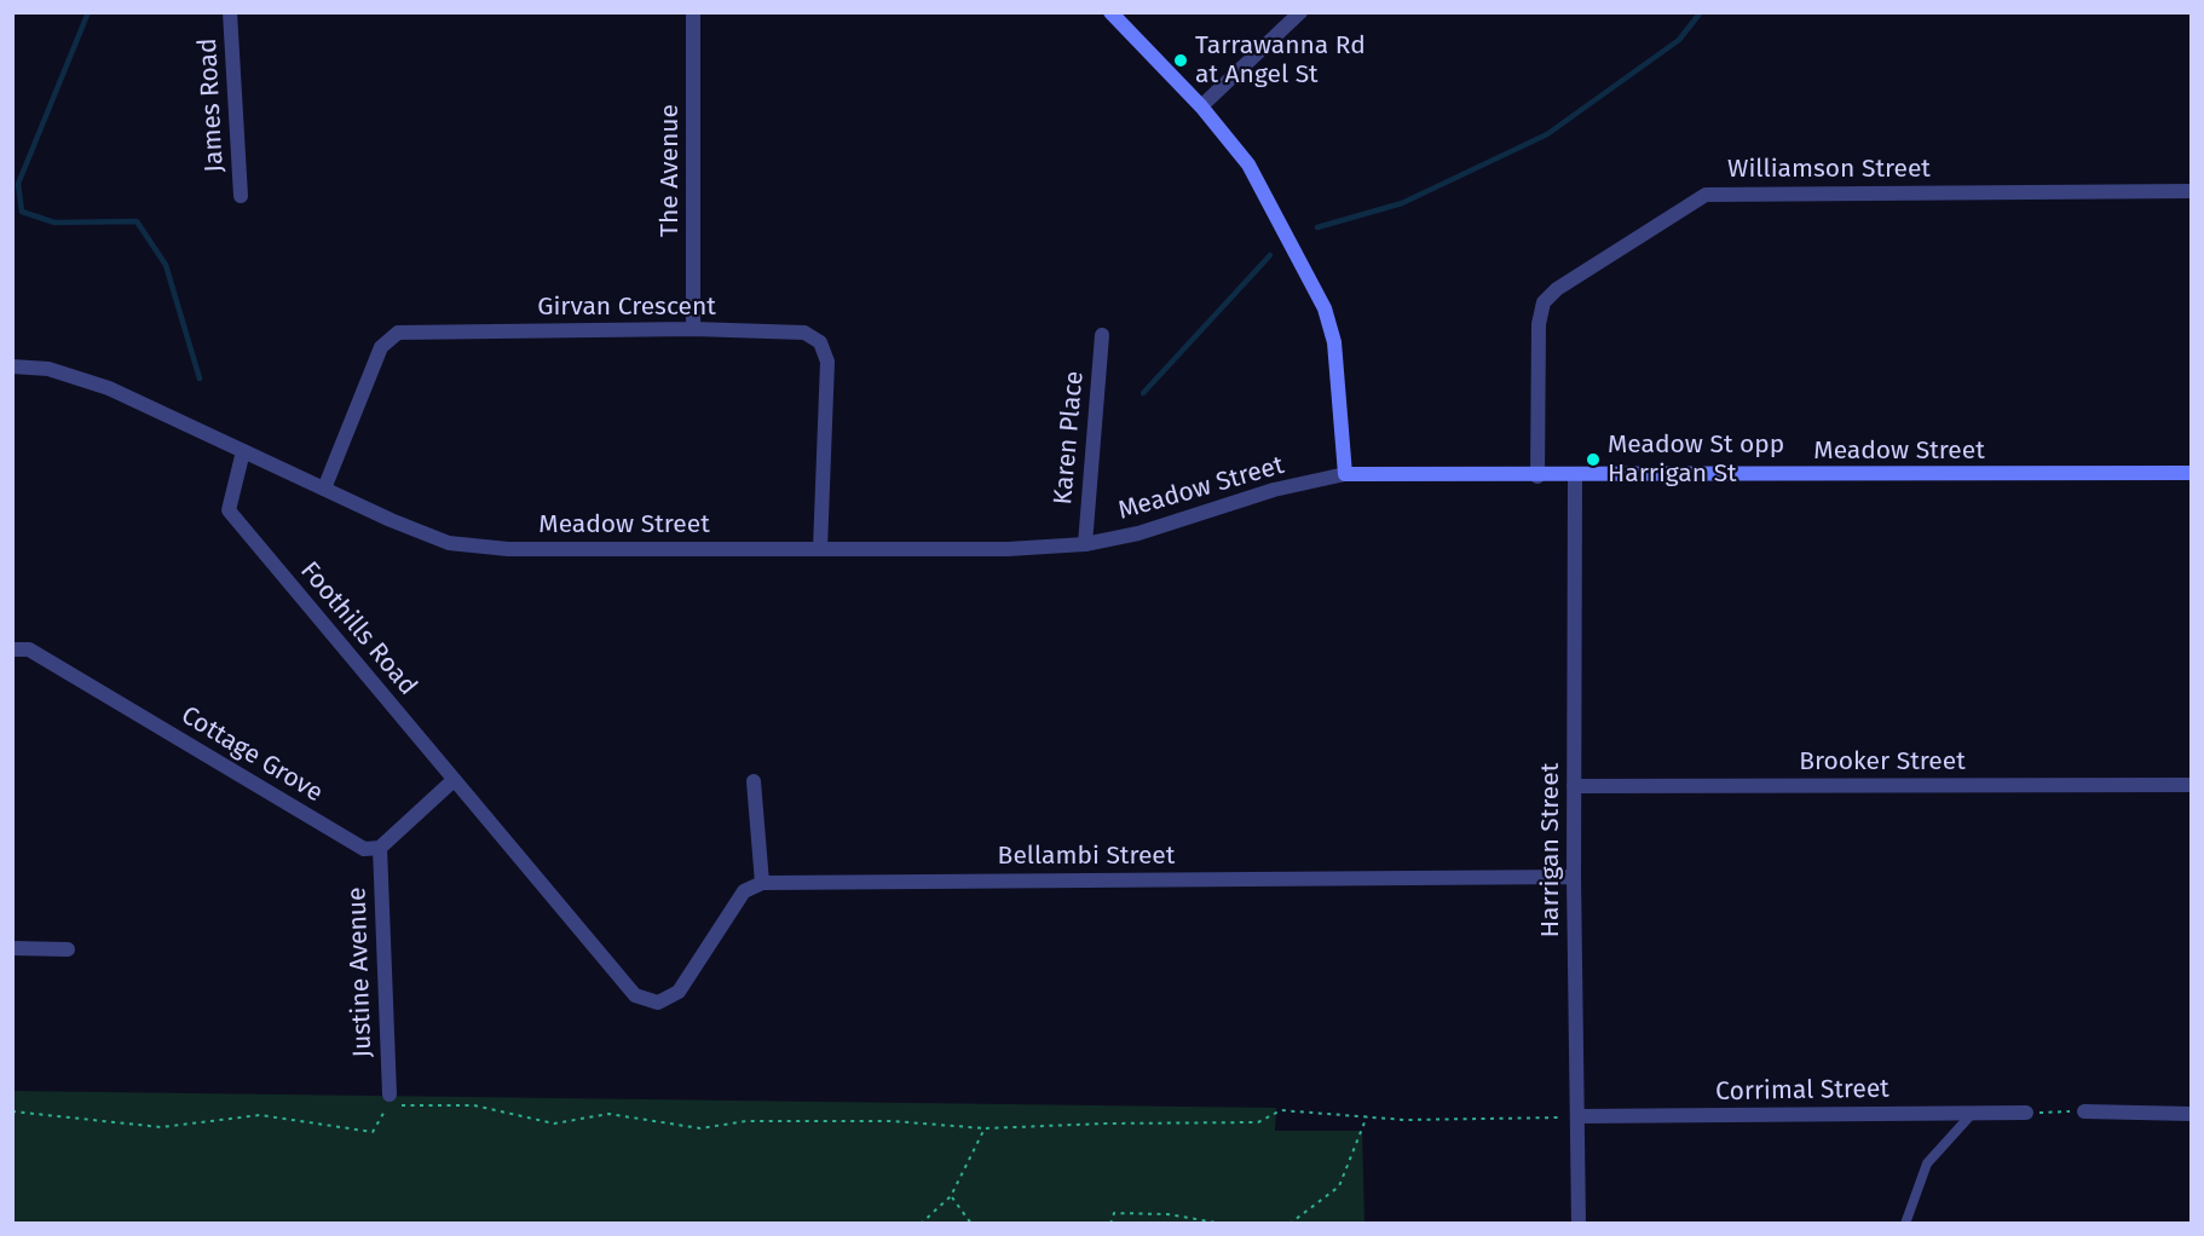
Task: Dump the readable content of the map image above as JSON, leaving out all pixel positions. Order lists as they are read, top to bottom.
{
  "streets": {
    "main road": ["Meadow Street"],
    "street": [
      "James Road",
      "Williamson Street",
      "The Avenue",
      "Girvan Crescent",
      "Karen Place",
      "Foothills Road",
      "Cottage Grove",
      "Brooker Street",
      "Harrigan Street",
      "Bellambi Street",
      "Justine Avenue",
      "Corrimal Street"
    ]
  },
  "crossings": [
    ["Williamson Street", "Meadow Street"],
    ["The Avenue", "Girvan Crescent"],
    ["Girvan Crescent", "Meadow Street"],
    ["Karen Place", "Meadow Street"],
    ["Meadow Street", "Foothills Road"],
    ["Meadow Street", "Harrigan Street"],
    ["Foothills Road", "Bellambi Street"],
    ["Cottage Grove", "Justine Avenue"],
    ["Brooker Street", "Harrigan Street"],
    ["Harrigan Street", "Bellambi Street"],
    ["Harrigan Street", "Corrimal Street"]
  ],
  "places": ["Tarrawanna Rd at Angel St", "Meadow St opp Harrigan St"]
}
